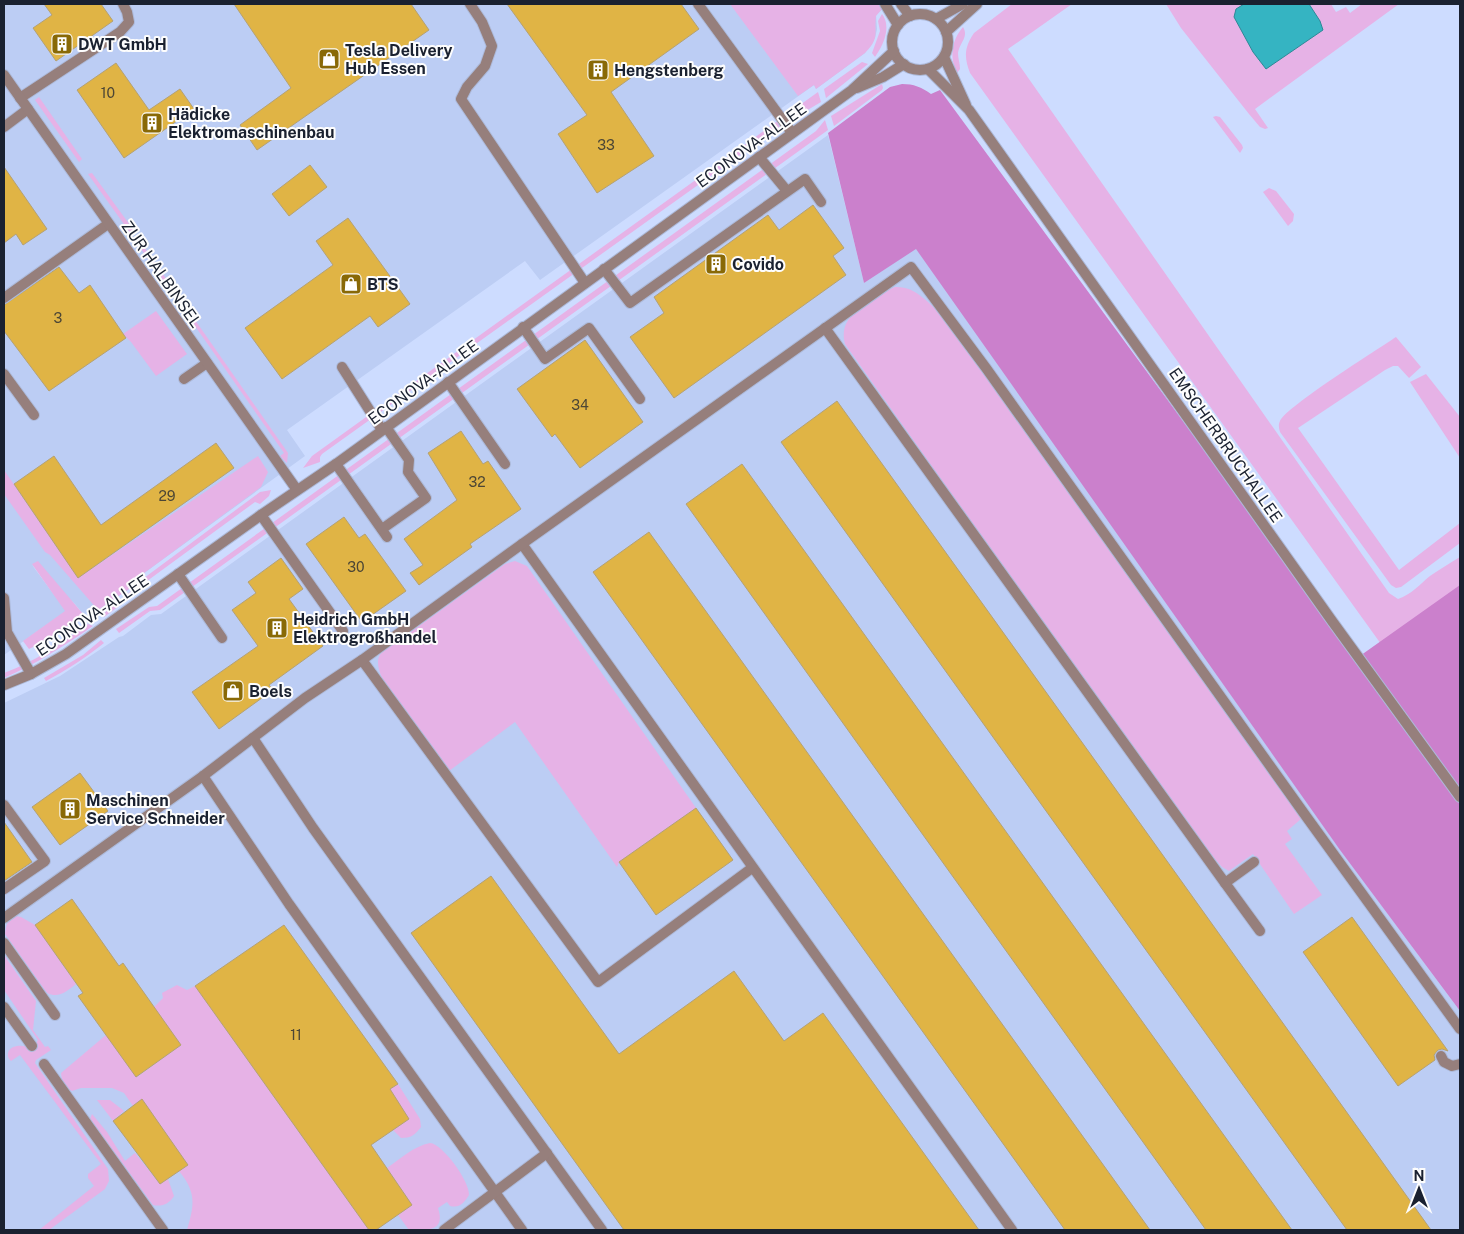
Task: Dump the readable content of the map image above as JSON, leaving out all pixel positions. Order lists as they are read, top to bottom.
{
  "streets": {
    "street": ["ECONOVA-ALLEE", "ZUR HALBINSEL", "EMSCHERBRUCHALLEE"]
  },
  "crossings": [
    ["ECONOVA-ALLEE", "ZUR HALBINSEL"],
    ["ECONOVA-ALLEE", "EMSCHERBRUCHALLEE"]
  ],
  "places": {
    "building": [
      "DWT GmbH",
      "Hengstenberg",
      "Hädicke Elektromaschinenbau",
      "Covido",
      "Heidrich GmbH Elektrogroßhandel",
      "Maschinen Service Schneider"
    ],
    "shop": ["Tesla Delivery Hub Essen", "BTS", "Boels"]
  },
  "house_numbers": [
    "10",
    "33",
    "3",
    "34",
    "32",
    "29",
    "30",
    "11"
  ],
  "north": "top"
}
